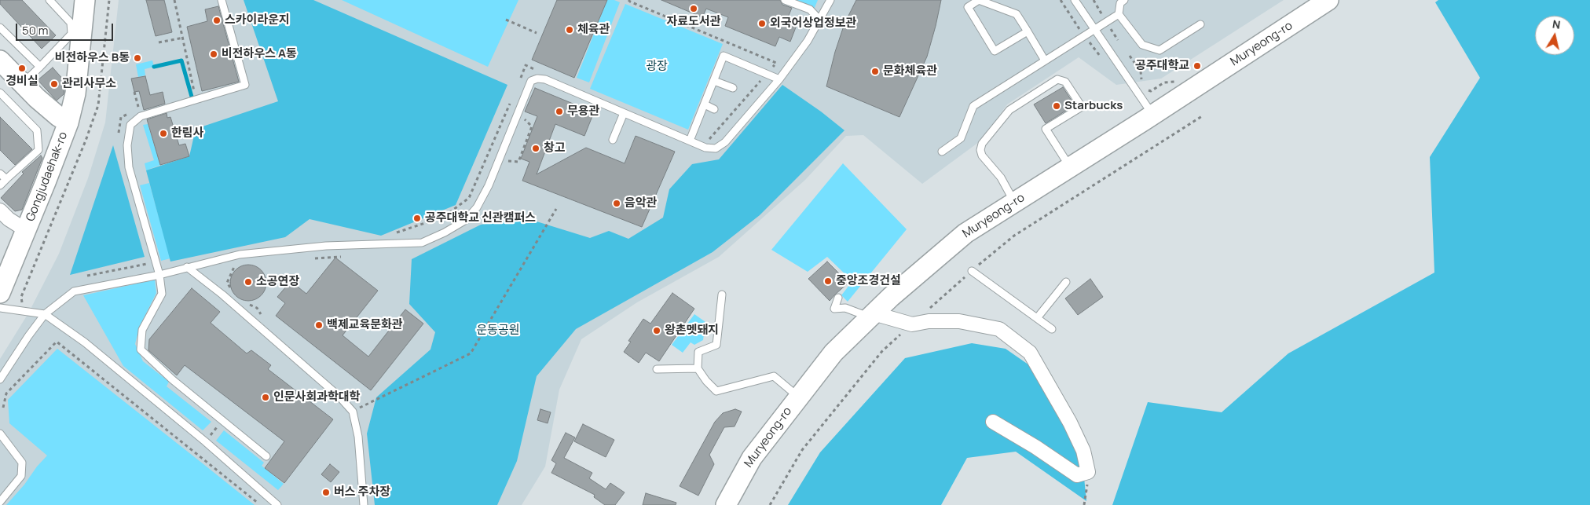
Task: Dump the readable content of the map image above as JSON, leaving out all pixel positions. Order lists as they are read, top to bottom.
{
  "streets": {
    "main road": ["Muryeong-ro", "Gongjudaehak-ro"]
  },
  "parks": ["광장", "운동공원"],
  "places": [
    "자료도서관",
    "스카이라운지",
    "외국어상업정보관",
    "체육관",
    "비전하우스 A동",
    "비전하우스 B동",
    "공주대학교",
    "경비실",
    "문화체육관",
    "관리사무소",
    "Starbucks",
    "무용관",
    "한림사",
    "창고",
    "음악관",
    "공주대학교 신관캠퍼스",
    "중앙조경건설",
    "소공연장",
    "백제교육문화관",
    "왕촌멧돼지",
    "인문사회과학대학",
    "버스 주차장"
  ],
  "scale_bar": "50 m",
  "north": "top"
}
